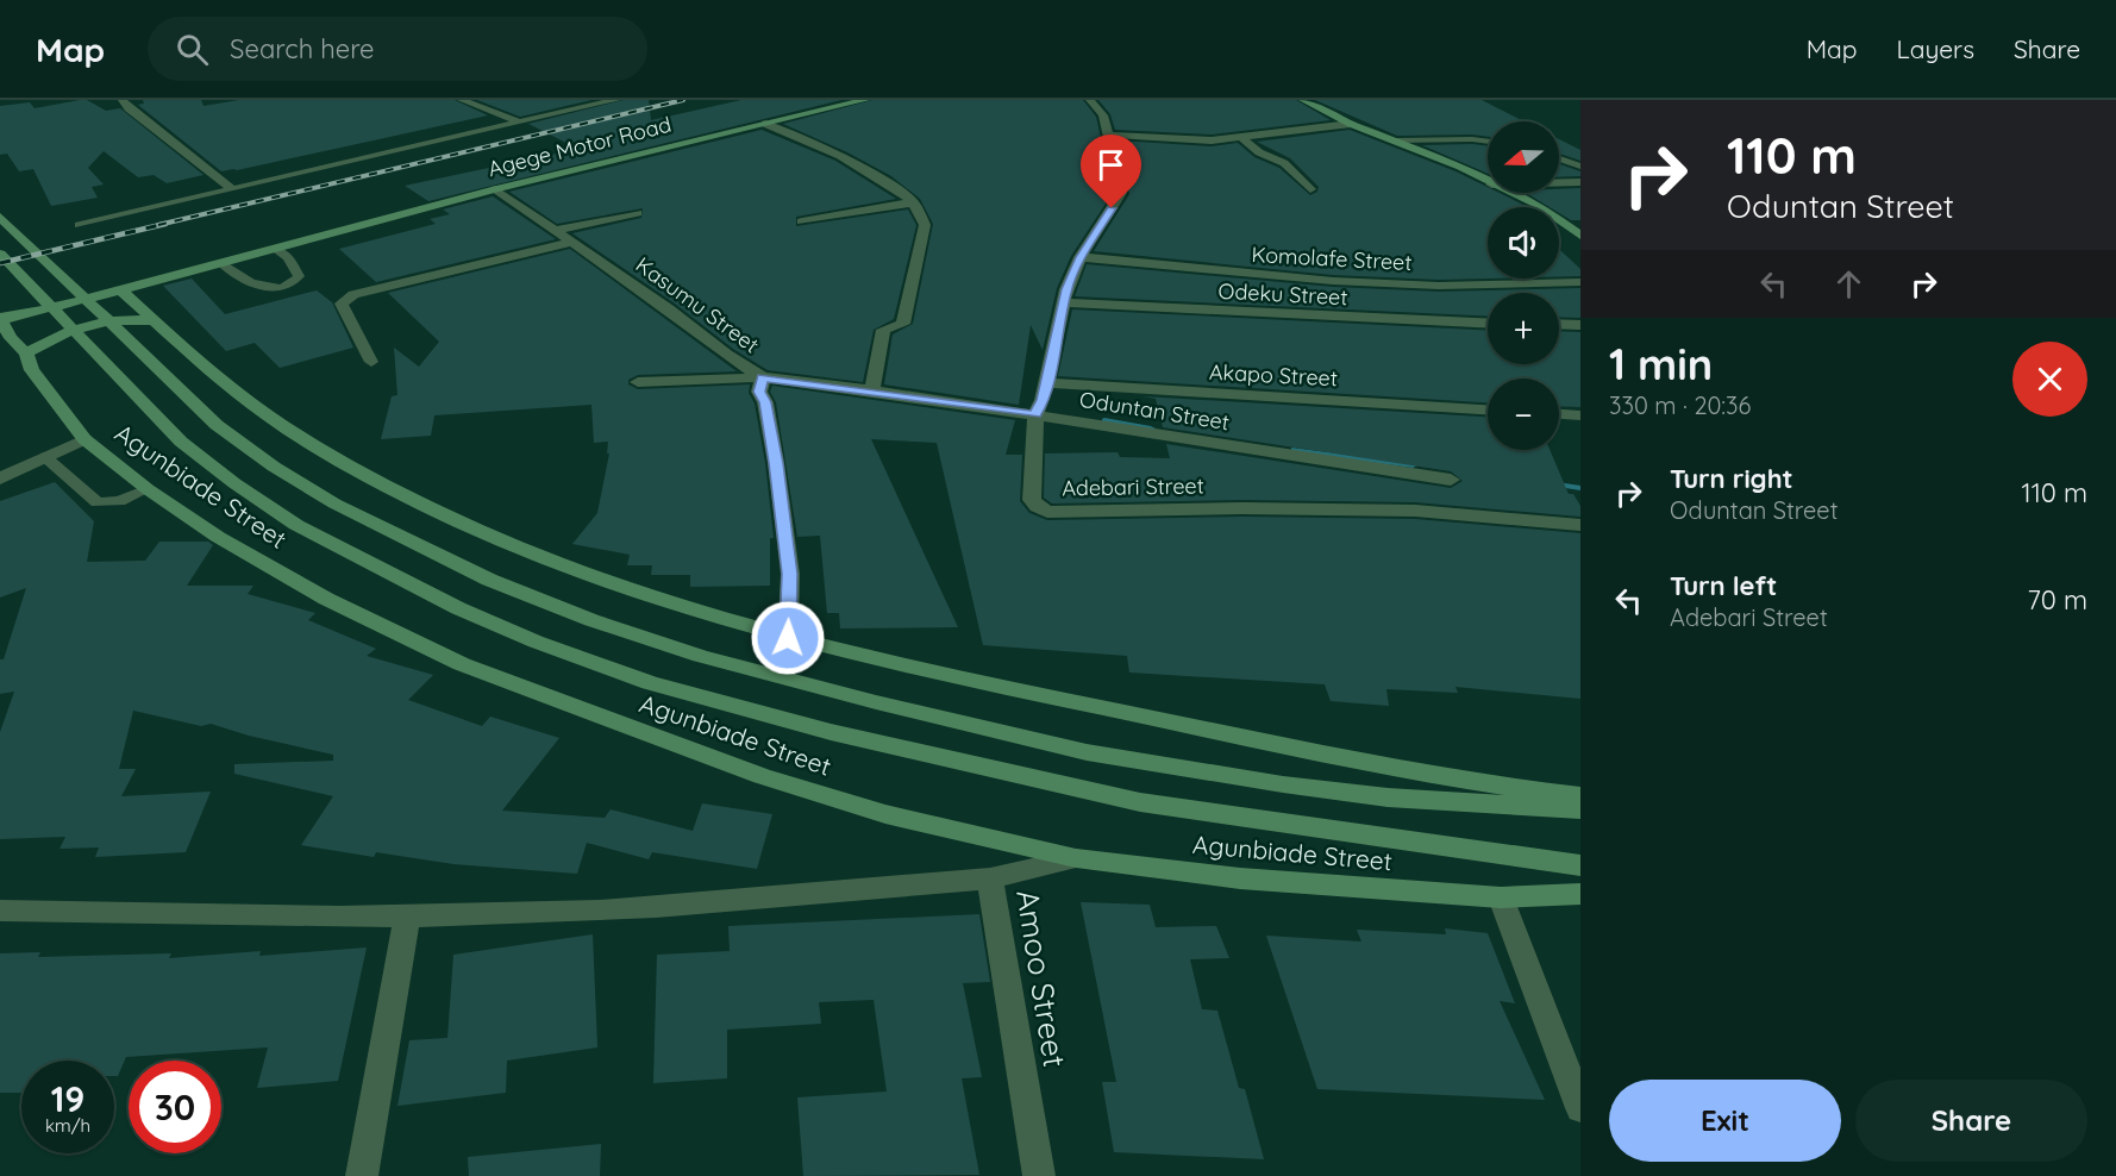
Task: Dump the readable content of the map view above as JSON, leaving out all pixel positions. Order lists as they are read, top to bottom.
{
  "streets": {
    "main road": ["Agege Motor Road", "Agunbiade Street"],
    "street": [
      "Komolafe Street",
      "Odeku Street",
      "Kasumu Street",
      "Akapo Street",
      "Oduntan Street",
      "Adebari Street",
      "Amoo Street"
    ]
  },
  "crossings": [
    ["Agege Motor Road", "Kasumu Street"],
    ["Agege Motor Road", "Agunbiade Street"],
    ["Komolafe Street", "Adebari Street"],
    ["Odeku Street", "Adebari Street"],
    ["Kasumu Street", "Oduntan Street"],
    ["Akapo Street", "Adebari Street"],
    ["Oduntan Street", "Adebari Street"],
    ["Agunbiade Street", "Amoo Street"]
  ],
  "north": "left",
  "page": {
    "header": "Map",
    "search": "Search here",
    "nav": ["Map", "Layers", "Share"],
    "turn": ["110 m", "Oduntan Street"],
    "map_buttons": ["+", "−"],
    "heading": ["1 min", "330 m · 20:36"],
    "list": [
      {
        "name": "Turn right",
        "note": "Oduntan Street",
        "value": "110 m"
      },
      {
        "name": "Turn left",
        "note": "Adebari Street",
        "value": "70 m"
      }
    ],
    "speed": "19 km/h",
    "limit": "30",
    "buttons": ["Exit", "Share"]
  }
}
